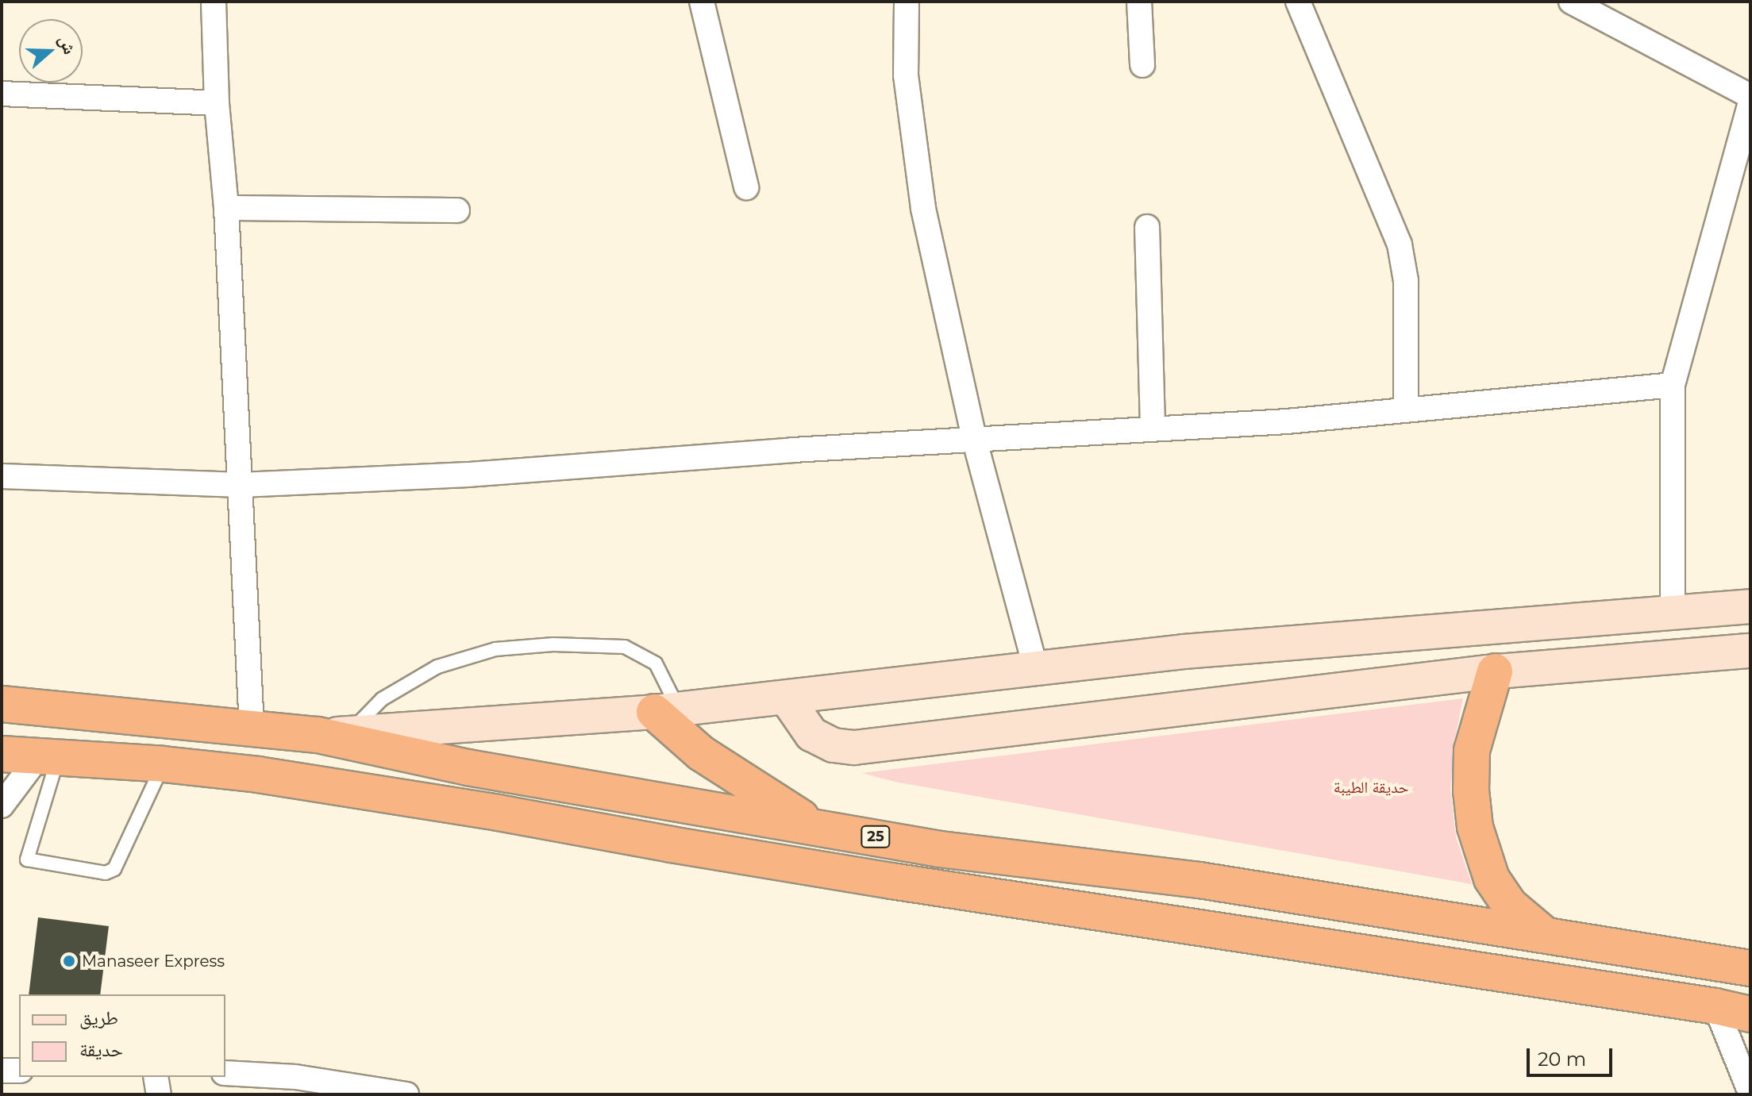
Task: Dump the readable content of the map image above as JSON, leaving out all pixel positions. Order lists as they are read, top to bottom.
{
  "streets": {
    "highway": ["25"]
  },
  "parks": ["حديقة الطيبة"],
  "places": ["Manaseer Express"],
  "legend": ["طريق", "حديقة"],
  "scale_bar": "20 m",
  "north": "right"
}
